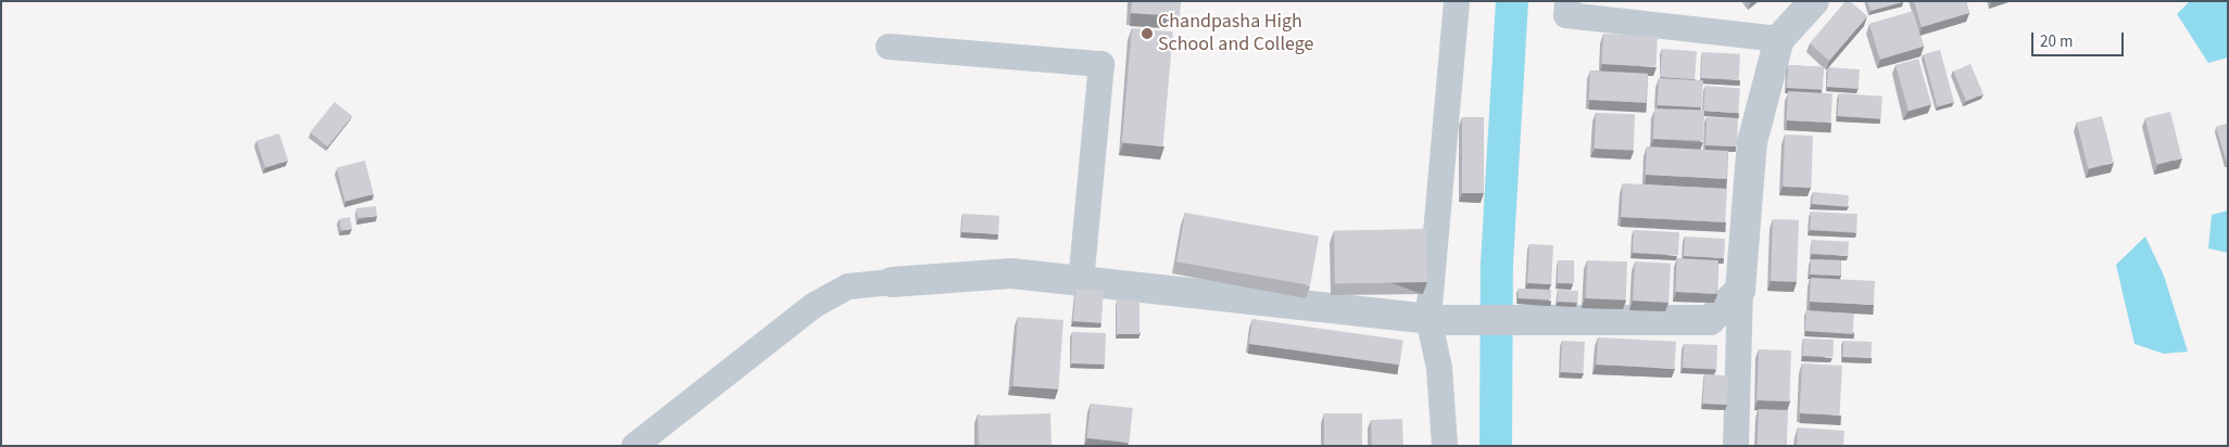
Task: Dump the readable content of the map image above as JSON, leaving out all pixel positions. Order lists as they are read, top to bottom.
{
  "places": ["Chandpasha High School and College"],
  "scale_bar": "20 m"
}
